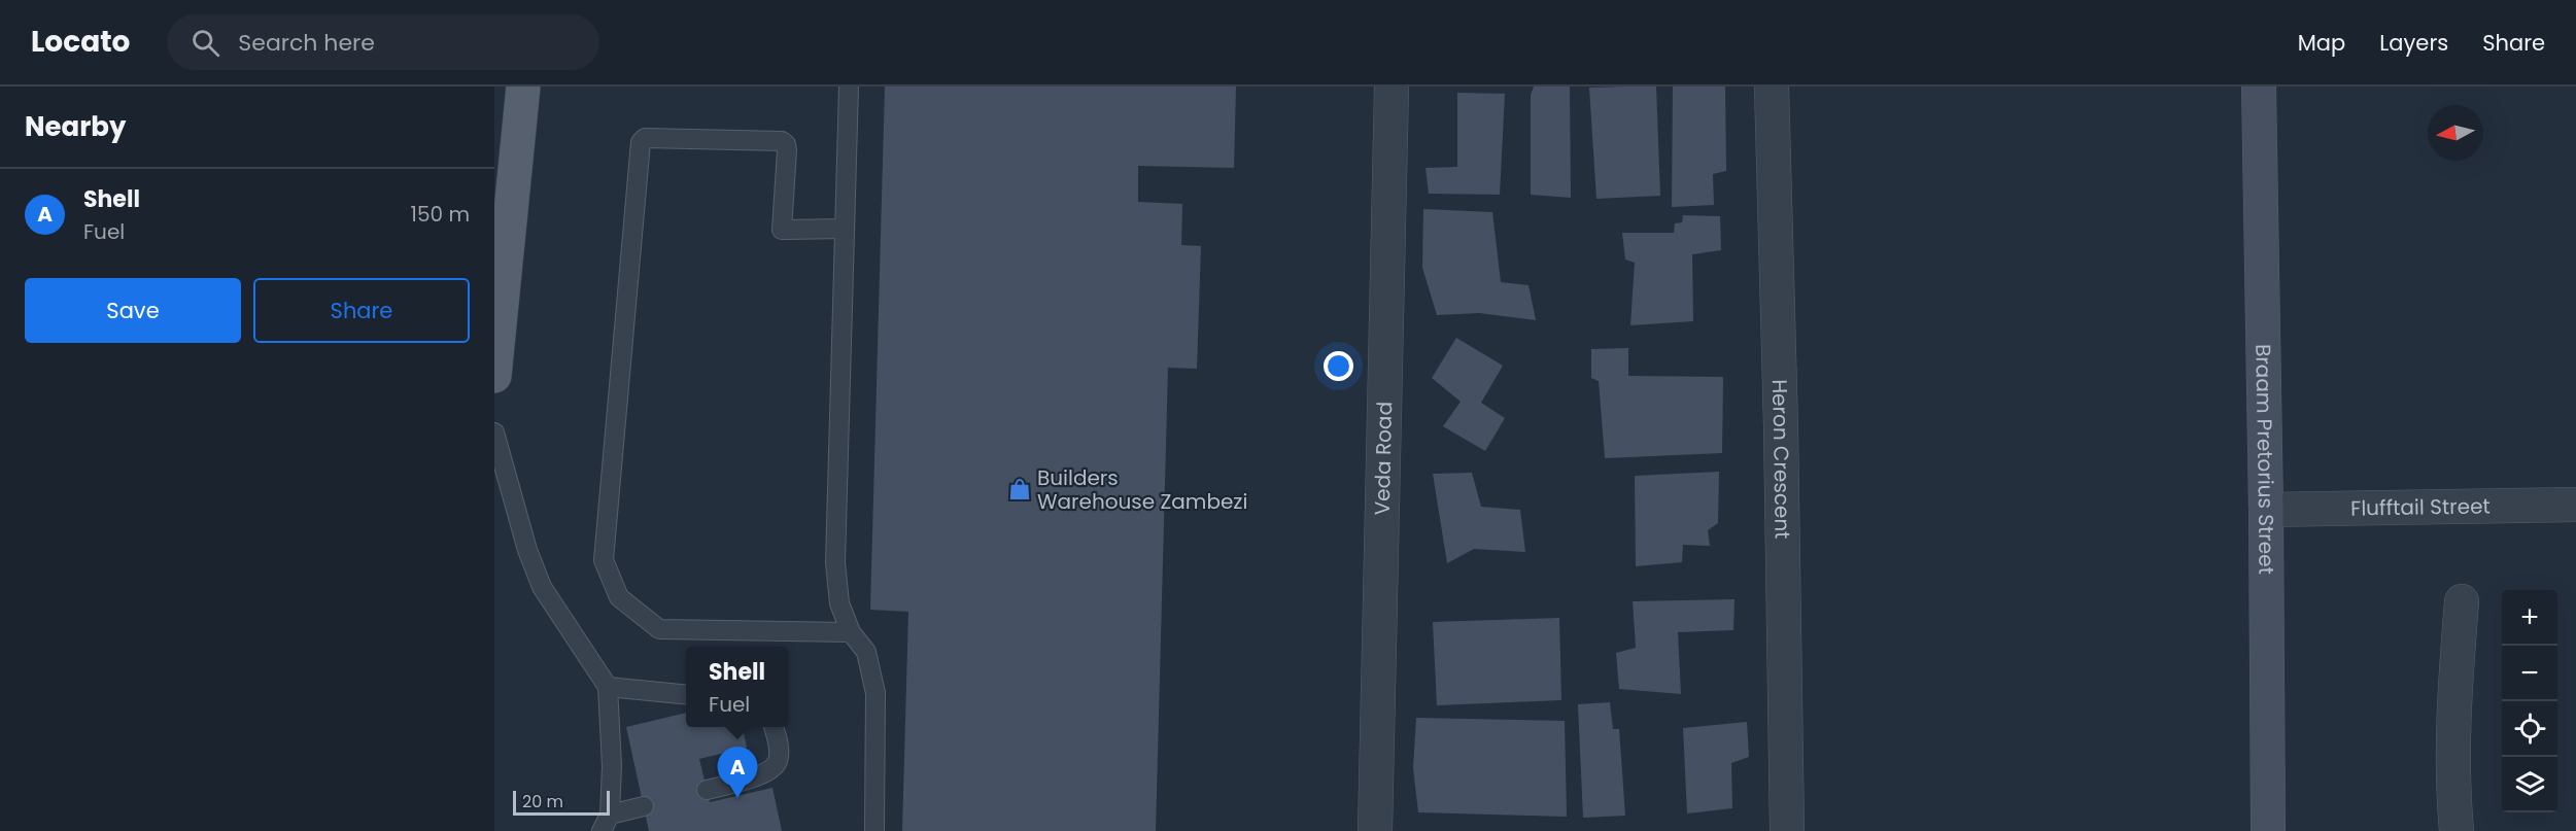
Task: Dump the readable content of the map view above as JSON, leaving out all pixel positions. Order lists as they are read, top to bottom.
{
  "streets": {
    "street": [
      "Heron Crescent",
      "Braam Pretorius Street",
      "Veda Road",
      "Flufftail Street"
    ]
  },
  "crossings": [
    ["Braam Pretorius Street", "Flufftail Street"]
  ],
  "places": {
    "shop": ["Builders Warehouse Zambezi"]
  },
  "scale_bar": "20 m",
  "north": "left",
  "page": {
    "header": "Locato",
    "search": "Search here",
    "nav": ["Map", "Layers", "Share"],
    "heading": "Nearby",
    "list": [
      {
        "mark": "A",
        "name": "Shell",
        "note": "Fuel",
        "value": "150 m"
      }
    ],
    "buttons": ["Save", "Share"],
    "map_buttons": ["+", "−"],
    "popup": ["Shell", "Fuel"],
    "pins": "A",
    "scale": "20 m"
  }
}
